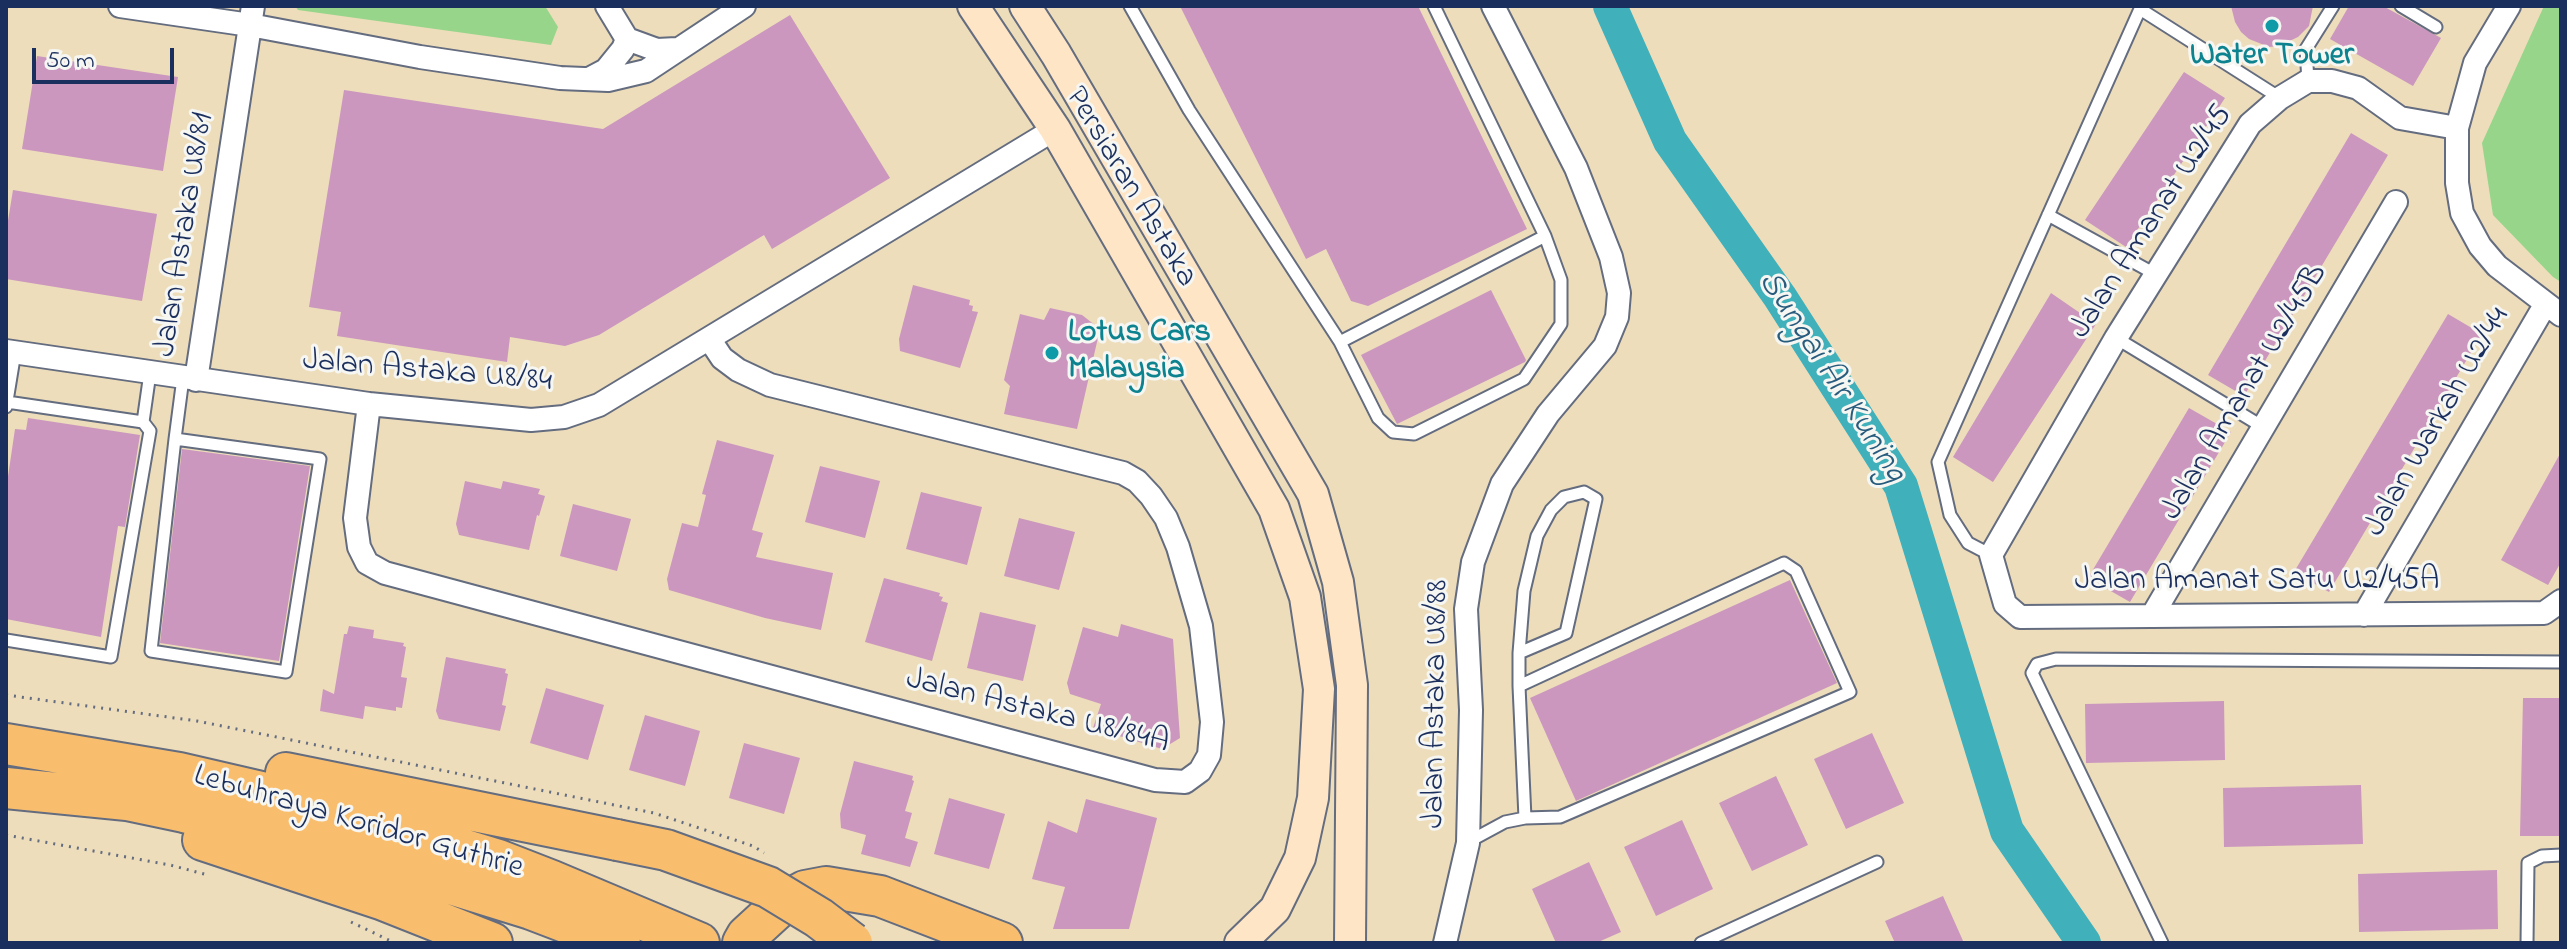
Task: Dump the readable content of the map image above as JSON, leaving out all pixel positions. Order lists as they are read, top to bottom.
{
  "streets": {
    "highway": ["Lebuhraya Koridor Guthrie"],
    "main road": ["Persiaran Astaka"],
    "street": [
      "Jalan Amanat U2/45",
      "Jalan Astaka U8/81",
      "Jalan Astaka U8/84",
      "Jalan Amanat U2/45B",
      "Jalan Warkah U2/44",
      "Jalan Amanat Satu U2/45A",
      "Jalan Astaka U8/88",
      "Jalan Astaka U8/84A"
    ]
  },
  "crossings": [
    ["Persiaran Astaka", "Jalan Astaka U8/84"],
    ["Jalan Amanat U2/45", "Jalan Amanat Satu U2/45A"],
    ["Jalan Astaka U8/81", "Jalan Astaka U8/84"],
    ["Jalan Astaka U8/84", "Jalan Astaka U8/84A"],
    ["Jalan Amanat U2/45B", "Jalan Amanat Satu U2/45A"],
    ["Jalan Warkah U2/44", "Jalan Amanat Satu U2/45A"]
  ],
  "water": ["Sungai Air Kuning"],
  "places": ["Water Tower", "Lotus Cars Malaysia"],
  "scale_bar": "50 m"
}
